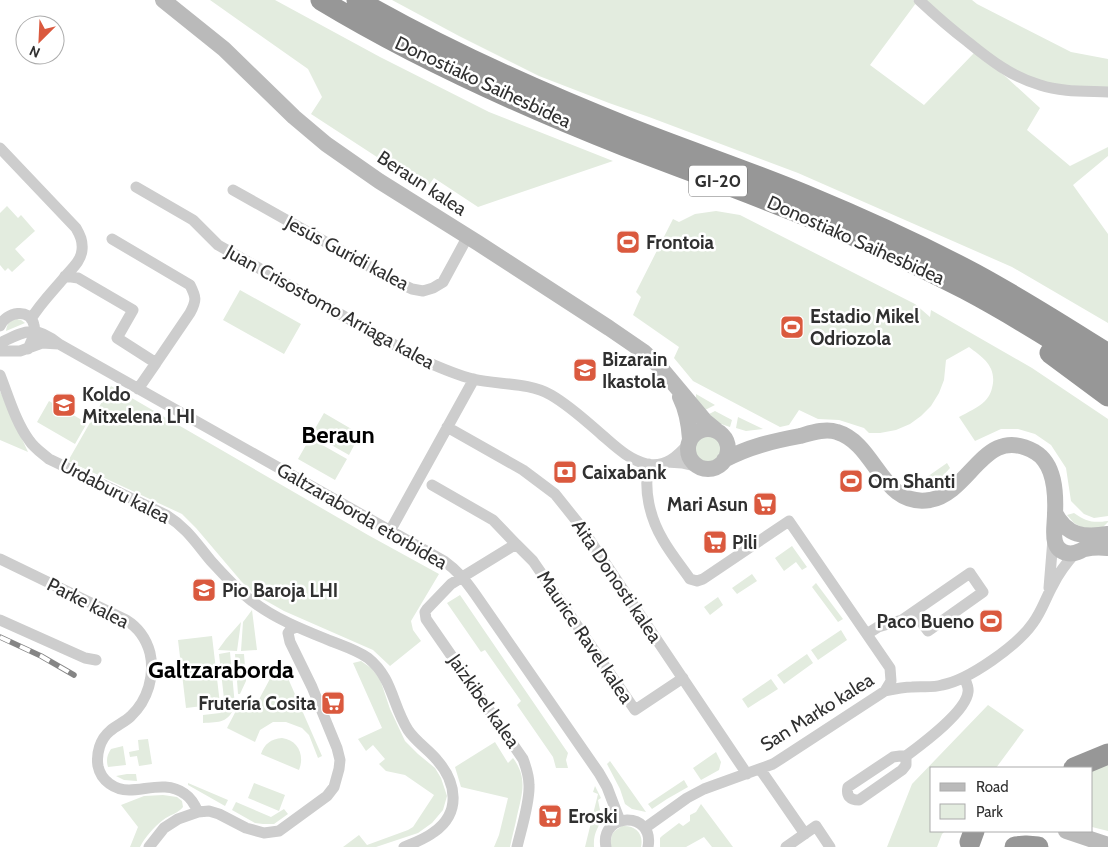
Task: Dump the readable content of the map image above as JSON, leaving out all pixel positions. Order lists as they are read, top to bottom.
{
  "streets": {
    "highway": ["Donostiako Saihesbidea", "GI-20"],
    "street": [
      "Beraun kalea",
      "Jesús Guridi kalea",
      "Juan Crisostomo Arriaga kalea",
      "Urdaburu kalea",
      "Galtzaraborda etorbidea",
      "Aita Donosti kalea",
      "Parke kalea",
      "Maurice Ravel kalea",
      "Jaizkibel kalea",
      "San Marko kalea"
    ]
  },
  "crossings": [
    ["Beraun kalea", "Jesús Guridi kalea"],
    ["Beraun kalea", "Juan Crisostomo Arriaga kalea"],
    ["Galtzaraborda etorbidea", "Jaizkibel kalea"],
    ["Aita Donosti kalea", "Maurice Ravel kalea"],
    ["Aita Donosti kalea", "San Marko kalea"]
  ],
  "districts": ["Beraun", "Galtzaraborda"],
  "places": {
    "sports": [
      "Frontoia",
      "Estadio Mikel Odriozola",
      "Om Shanti",
      "Paco Bueno"
    ],
    "school or university": ["Bizarain Ikastola", "Koldo Mitxelena LHI", "Pio Baroja LHI"],
    "bank": ["Caixabank"],
    "supermarket": [
      "Mari Asun",
      "Pili",
      "Frutería Cosita",
      "Eroski"
    ]
  },
  "legend": ["Road", "Park"],
  "north": "bottom left"
}
